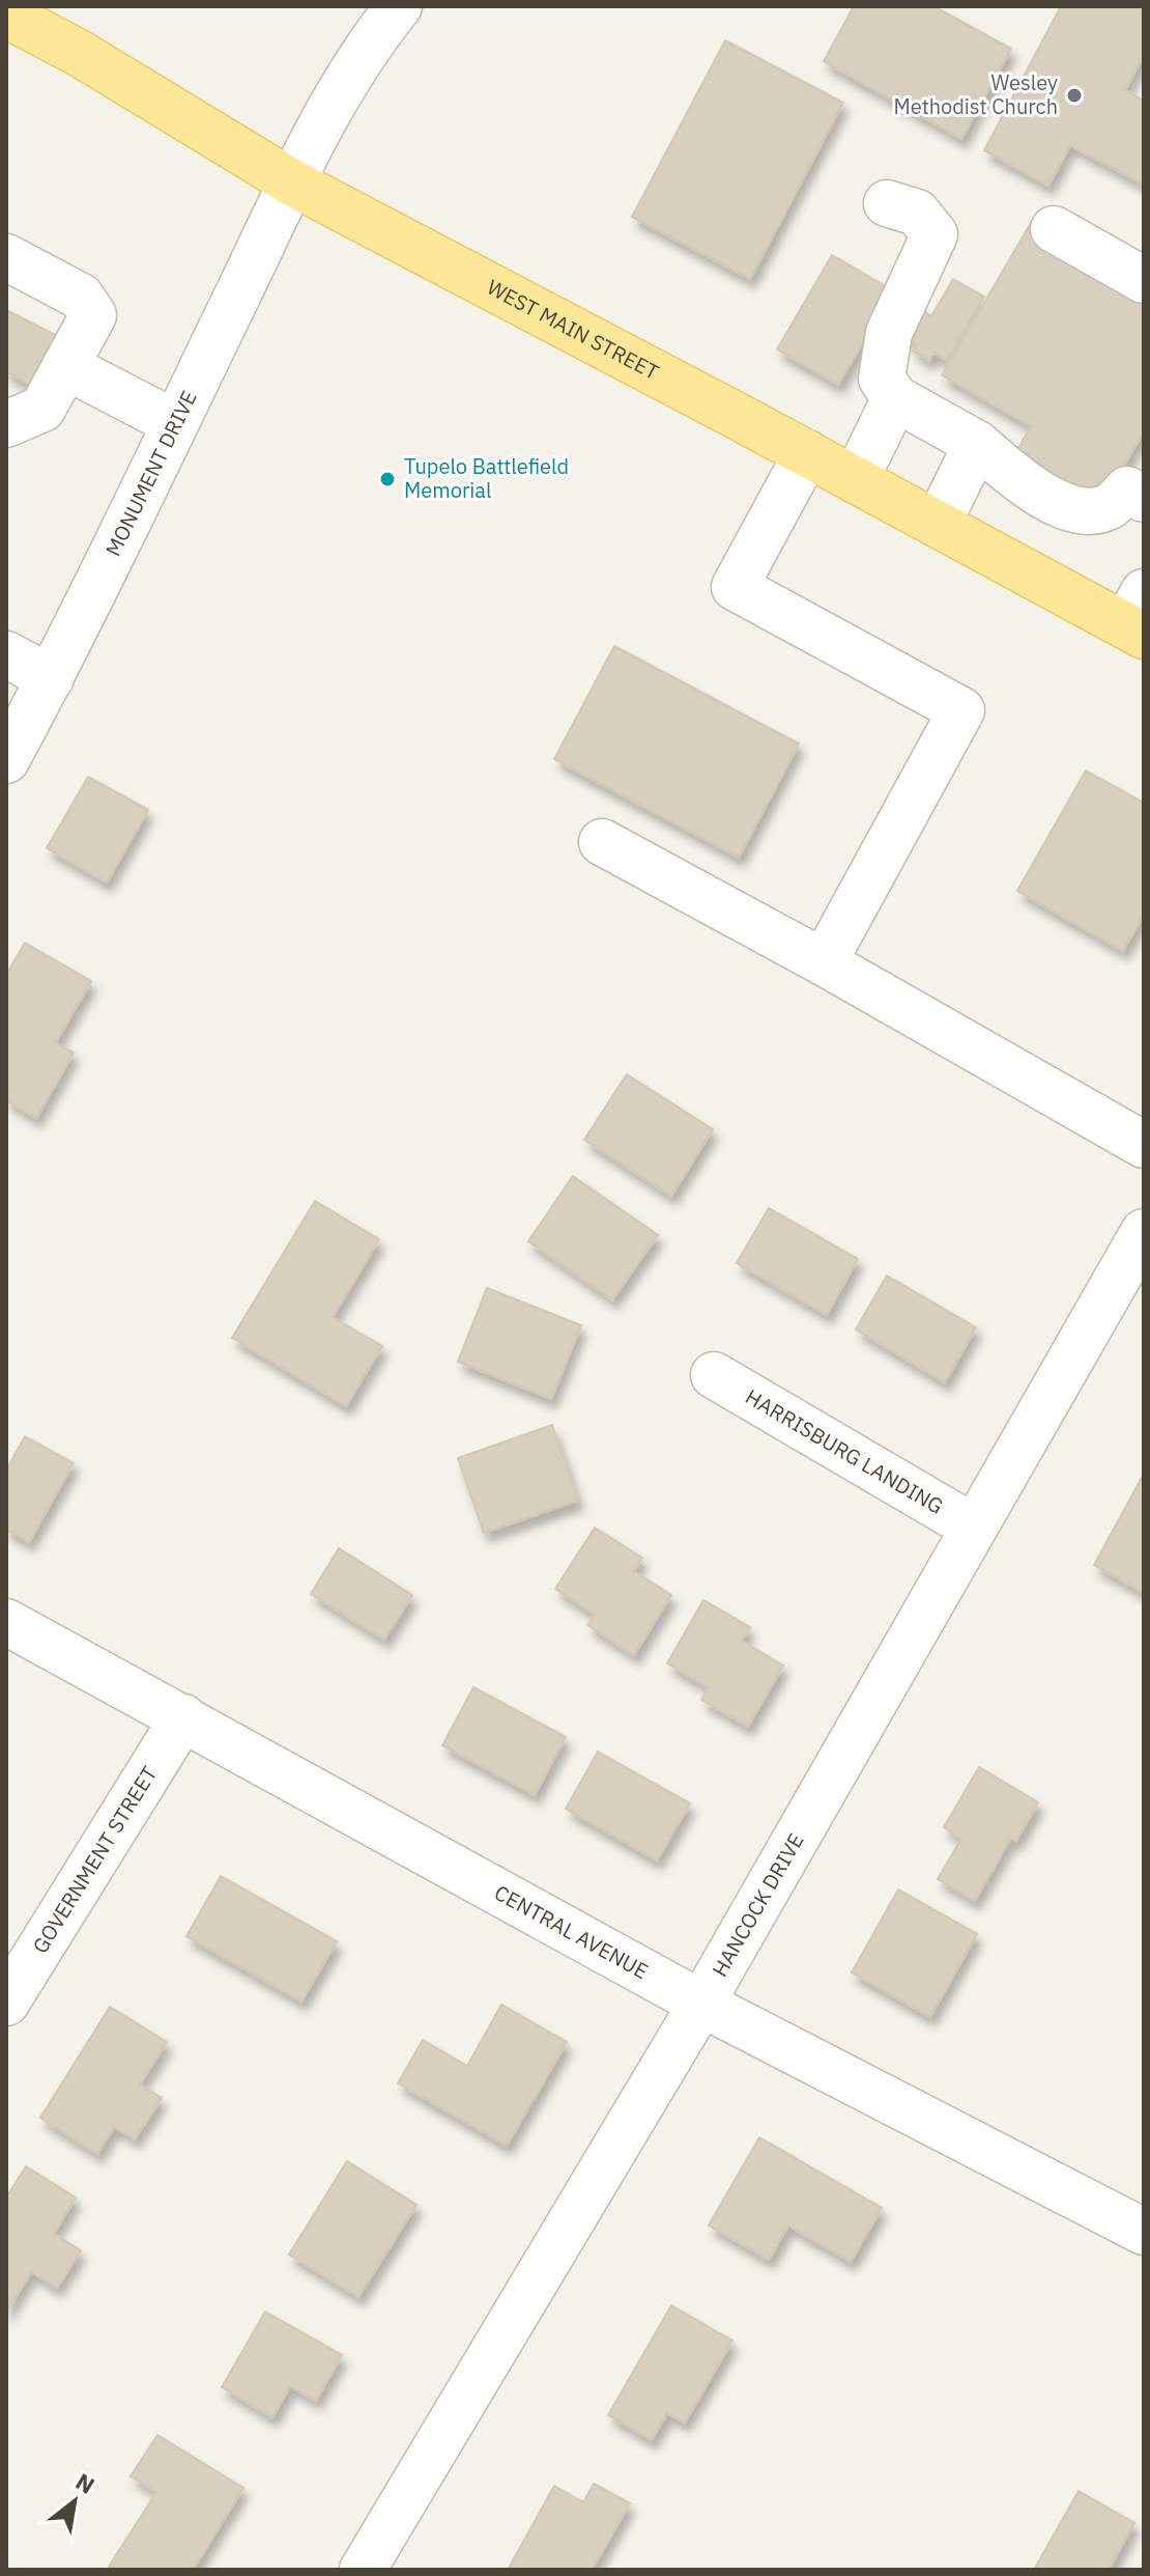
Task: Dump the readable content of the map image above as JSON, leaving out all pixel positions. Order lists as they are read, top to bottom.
{
  "streets": {
    "main road": ["WEST MAIN STREET"],
    "street": [
      "MONUMENT DRIVE",
      "HARRISBURG LANDING",
      "GOVERNMENT STREET",
      "HANCOCK DRIVE",
      "CENTRAL AVENUE"
    ]
  },
  "crossings": [
    ["WEST MAIN STREET", "MONUMENT DRIVE"],
    ["HARRISBURG LANDING", "HANCOCK DRIVE"],
    ["GOVERNMENT STREET", "CENTRAL AVENUE"],
    ["HANCOCK DRIVE", "CENTRAL AVENUE"]
  ],
  "places": ["Wesley Methodist Church", "Tupelo Battlefield Memorial"],
  "north": "top right"
}
